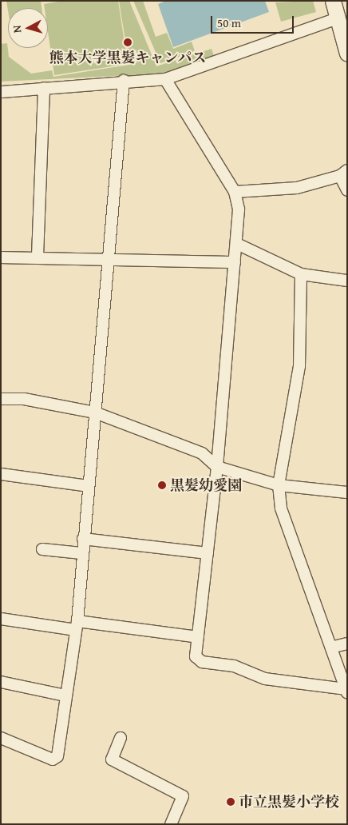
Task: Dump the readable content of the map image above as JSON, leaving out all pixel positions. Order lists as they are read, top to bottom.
{
  "places": ["熊本大学黒髪キャンパス", "黒髪幼愛園", "市立黒髪小学校"],
  "scale_bar": "50 m",
  "north": "left"
}
